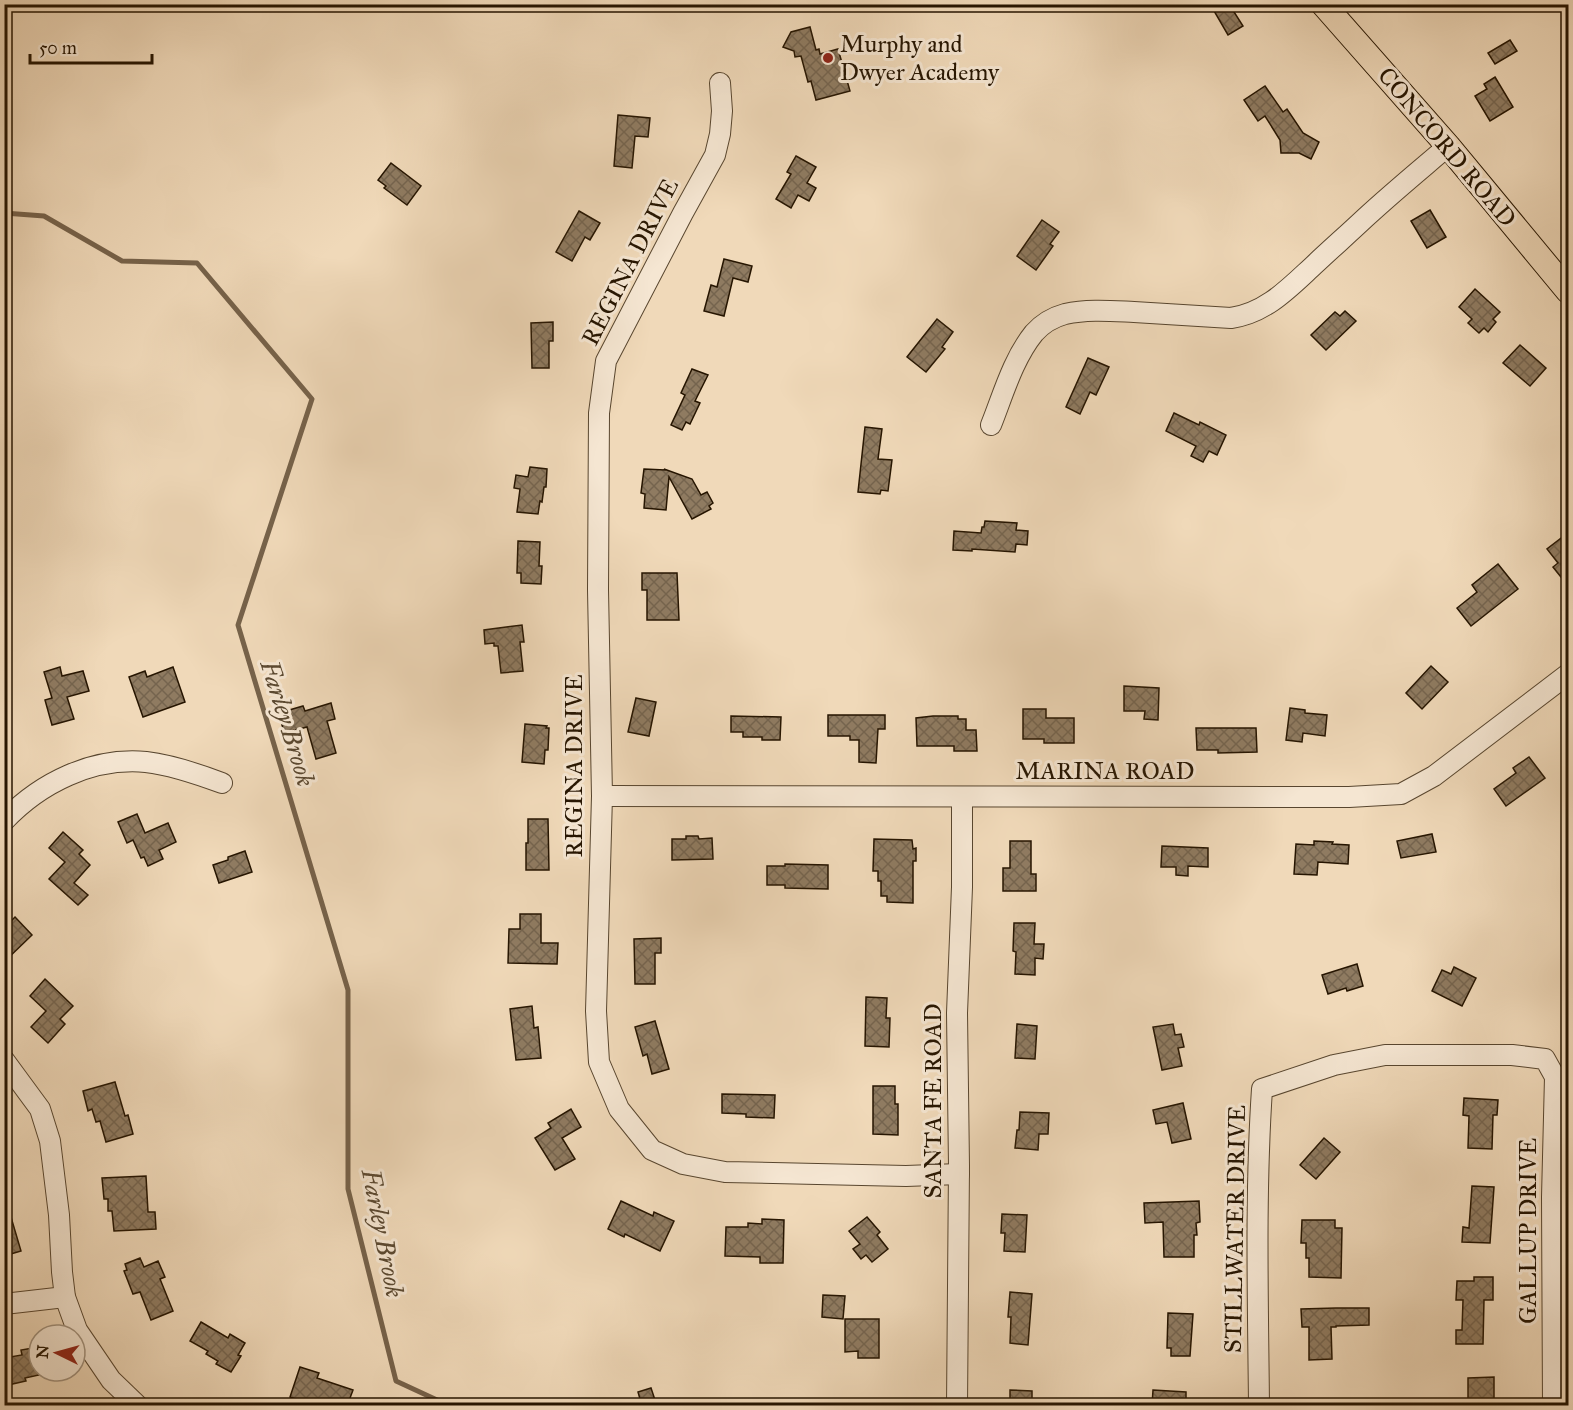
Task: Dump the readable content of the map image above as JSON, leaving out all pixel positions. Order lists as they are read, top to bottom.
{
  "streets": {
    "main road": ["CONCORD ROAD"],
    "street": [
      "REGINA DRIVE",
      "MARINA ROAD",
      "SANTA FE ROAD",
      "STILLWATER DRIVE",
      "GALLUP DRIVE"
    ]
  },
  "crossings": [
    ["REGINA DRIVE", "MARINA ROAD"],
    ["REGINA DRIVE", "SANTA FE ROAD"],
    ["MARINA ROAD", "SANTA FE ROAD"],
    ["STILLWATER DRIVE", "GALLUP DRIVE"]
  ],
  "water": ["Farley Brook"],
  "places": ["Murphy and Dwyer Academy"],
  "scale_bar": "50 m",
  "north": "left"
}
